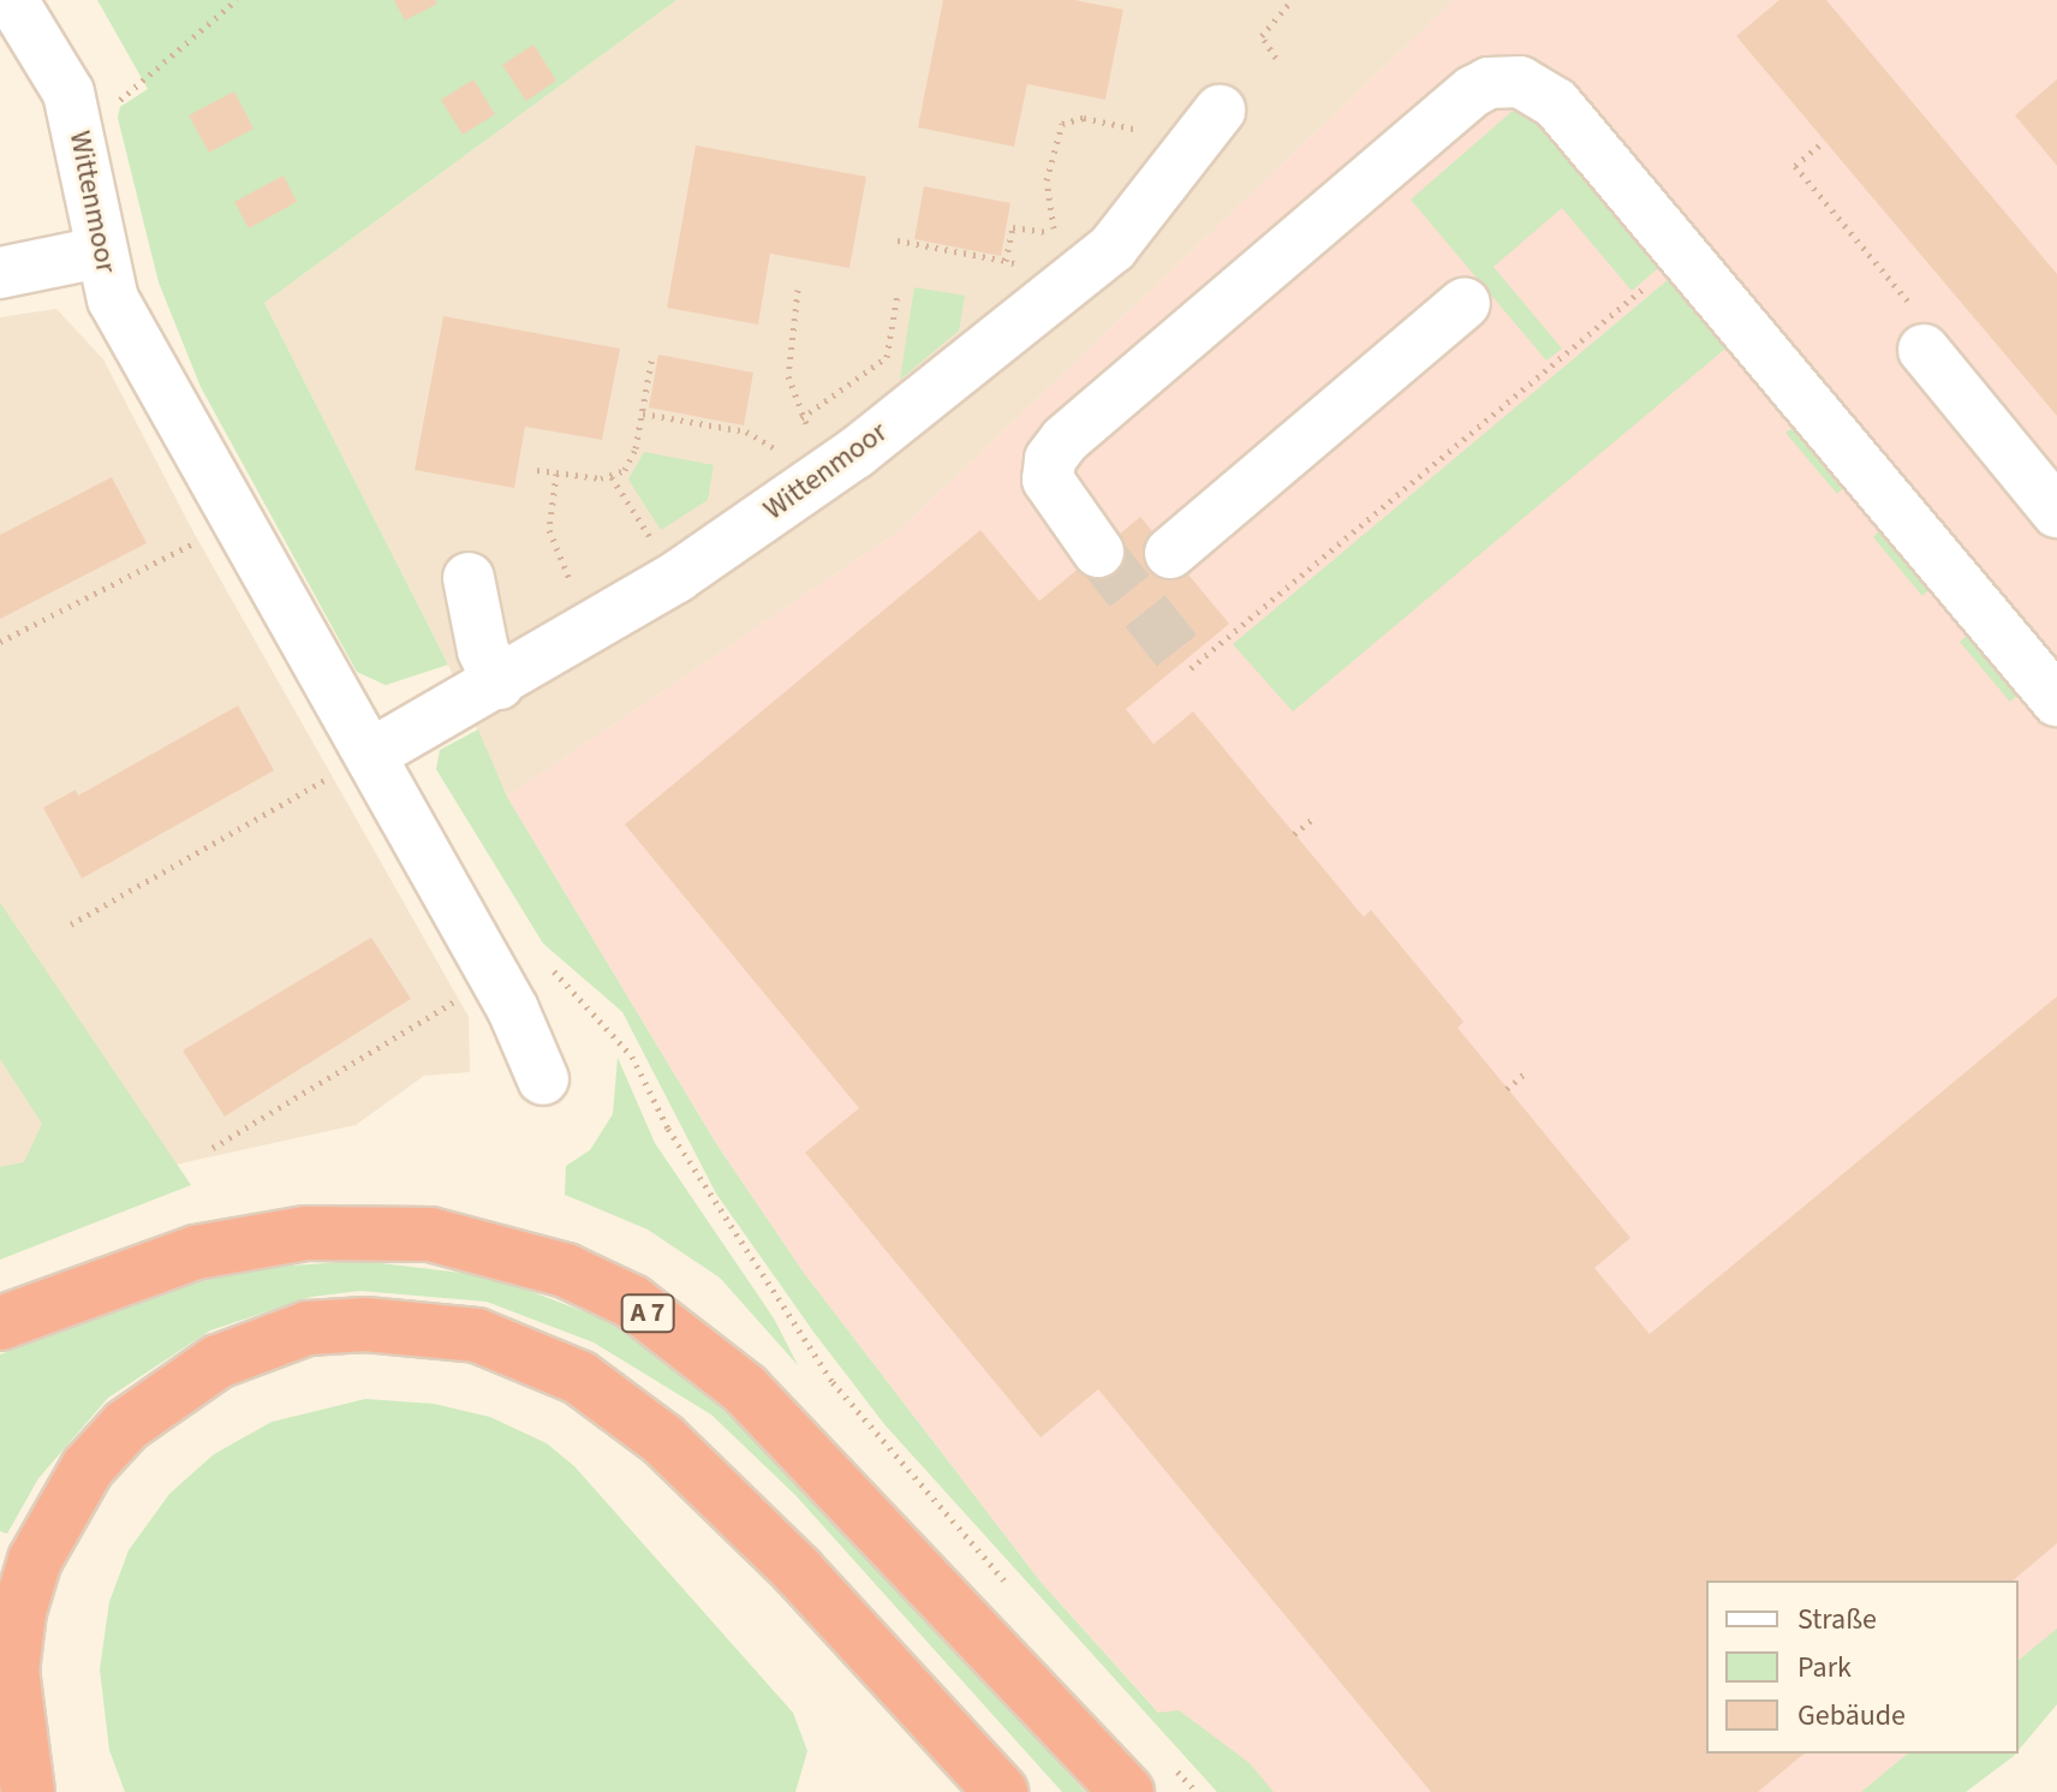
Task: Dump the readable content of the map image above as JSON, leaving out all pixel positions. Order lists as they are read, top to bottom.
{
  "streets": {
    "highway": ["A 7"],
    "street": ["Wittenmoor"]
  },
  "legend": ["Straße", "Park", "Gebäude"]
}
